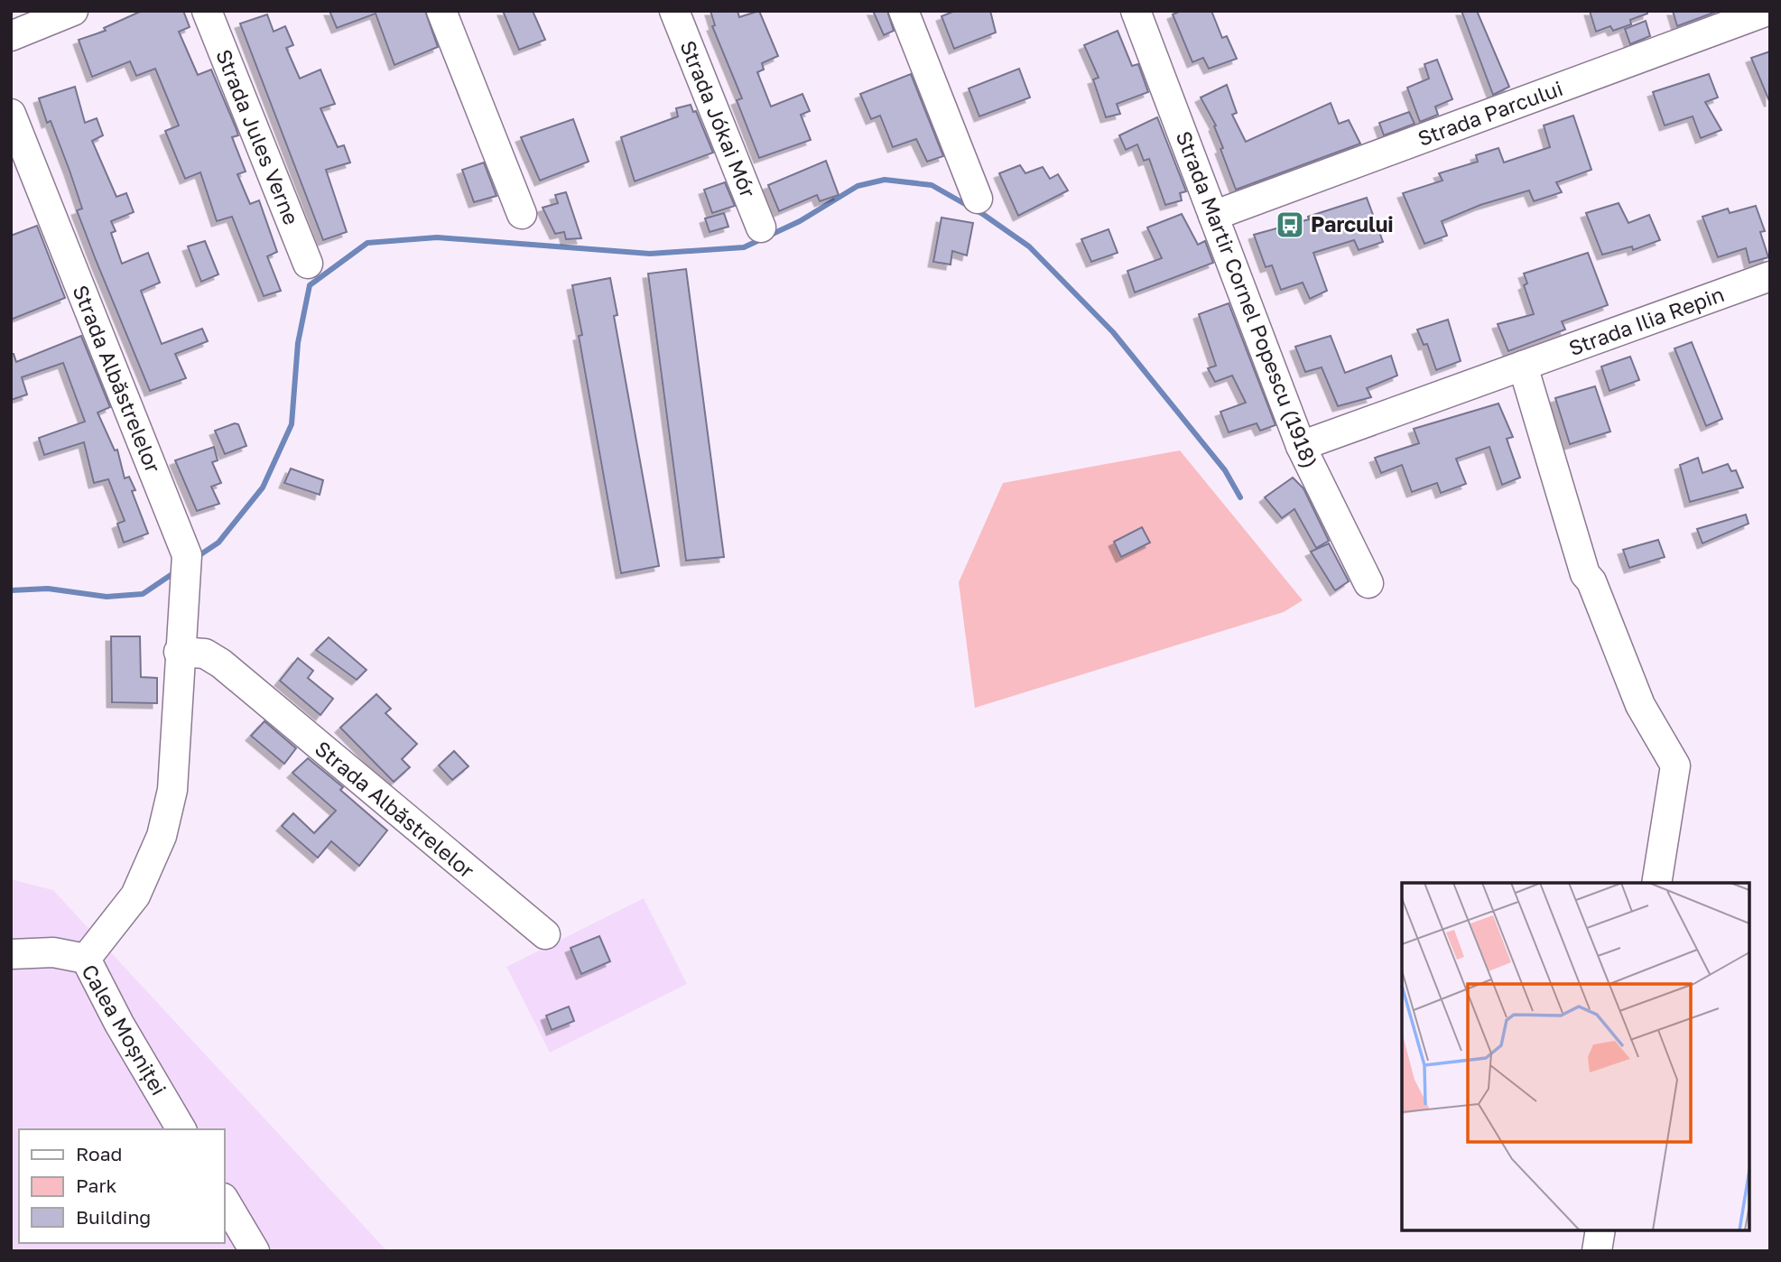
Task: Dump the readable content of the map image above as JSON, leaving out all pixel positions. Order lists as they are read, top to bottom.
{
  "streets": {
    "street": [
      "Strada Parcului",
      "Strada Jókai Mór",
      "Strada Jules Verne",
      "Strada Martir Cornel Popescu (1918)",
      "Strada Ilia Repin",
      "Strada Albăstrelelor",
      "Calea Moșniței"
    ]
  },
  "crossings": [
    ["Strada Parcului", "Strada Martir Cornel Popescu (1918)"],
    ["Strada Martir Cornel Popescu (1918)", "Strada Ilia Repin"],
    ["Strada Albăstrelelor", "Calea Moșniței"]
  ],
  "places": {
    "bus stop": ["Parcului"]
  },
  "legend": ["Road", "Park", "Building"]
}
